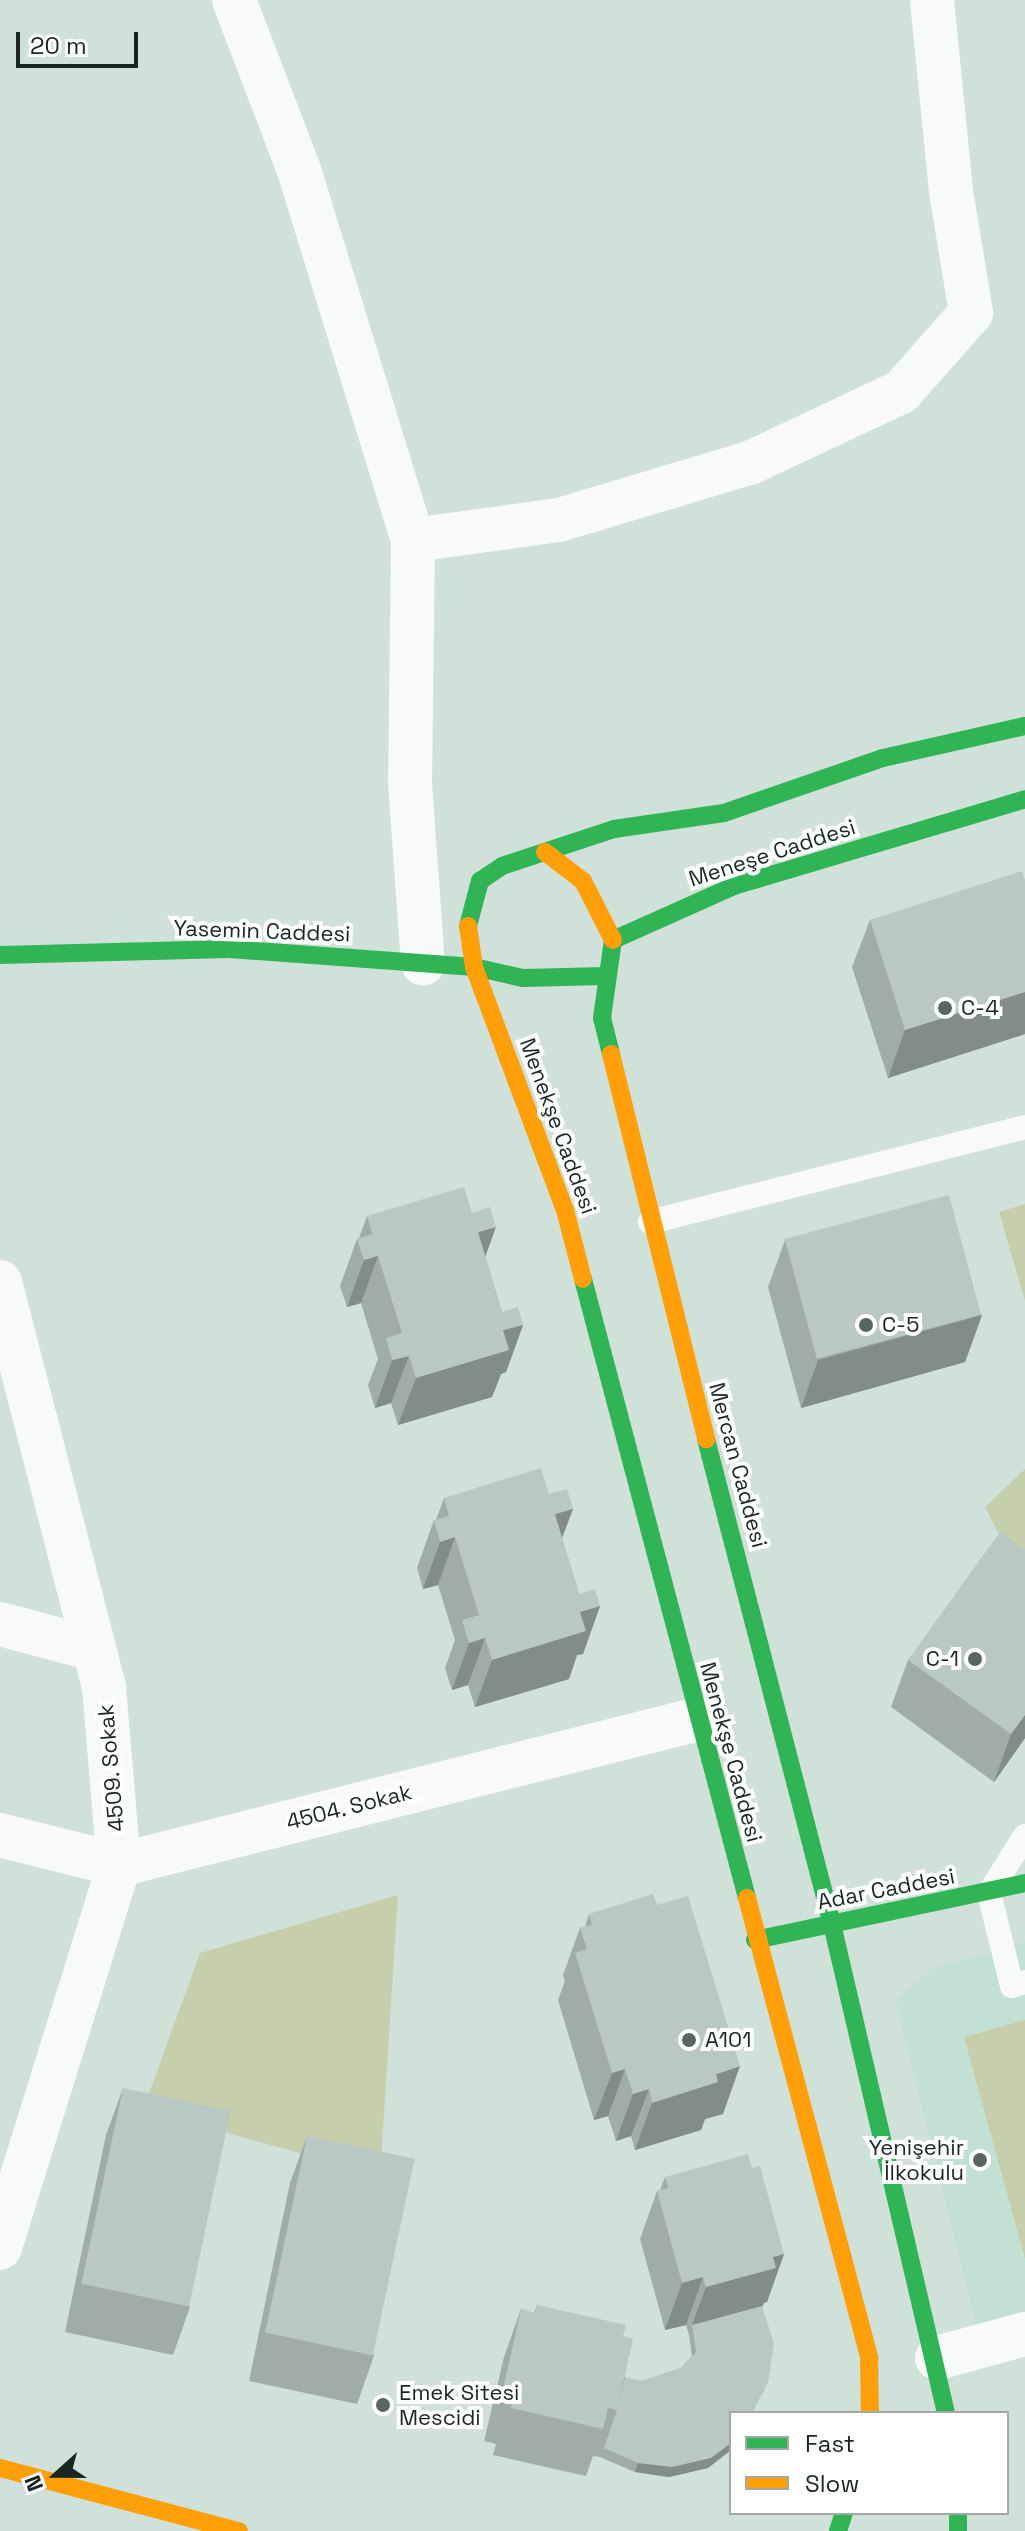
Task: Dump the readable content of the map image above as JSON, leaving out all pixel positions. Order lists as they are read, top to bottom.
{
  "streets": {
    "street": [
      "Meneşe Caddesi",
      "Yasemin Caddesi",
      "Menekşe Caddesi",
      "Mercan Caddesi",
      "4509. Sokak",
      "4504. Sokak",
      "Adar Caddesi"
    ]
  },
  "crossings": [
    ["Meneşe Caddesi", "Yasemin Caddesi"],
    ["Meneşe Caddesi", "Menekşe Caddesi"],
    ["Meneşe Caddesi", "Mercan Caddesi"],
    ["Yasemin Caddesi", "Menekşe Caddesi"],
    ["Yasemin Caddesi", "Mercan Caddesi"],
    ["Menekşe Caddesi", "Mercan Caddesi"],
    ["Menekşe Caddesi", "4504. Sokak"],
    ["Menekşe Caddesi", "Adar Caddesi"],
    ["Mercan Caddesi", "Adar Caddesi"],
    ["4509. Sokak", "4504. Sokak"]
  ],
  "places": [
    "C-4",
    "C-5",
    "C-1",
    "A101",
    "Yenişehir İlkokulu",
    "Emek Sitesi Mescidi"
  ],
  "legend": ["Fast", "Slow"],
  "scale_bar": "20 m",
  "north": "left"
}
